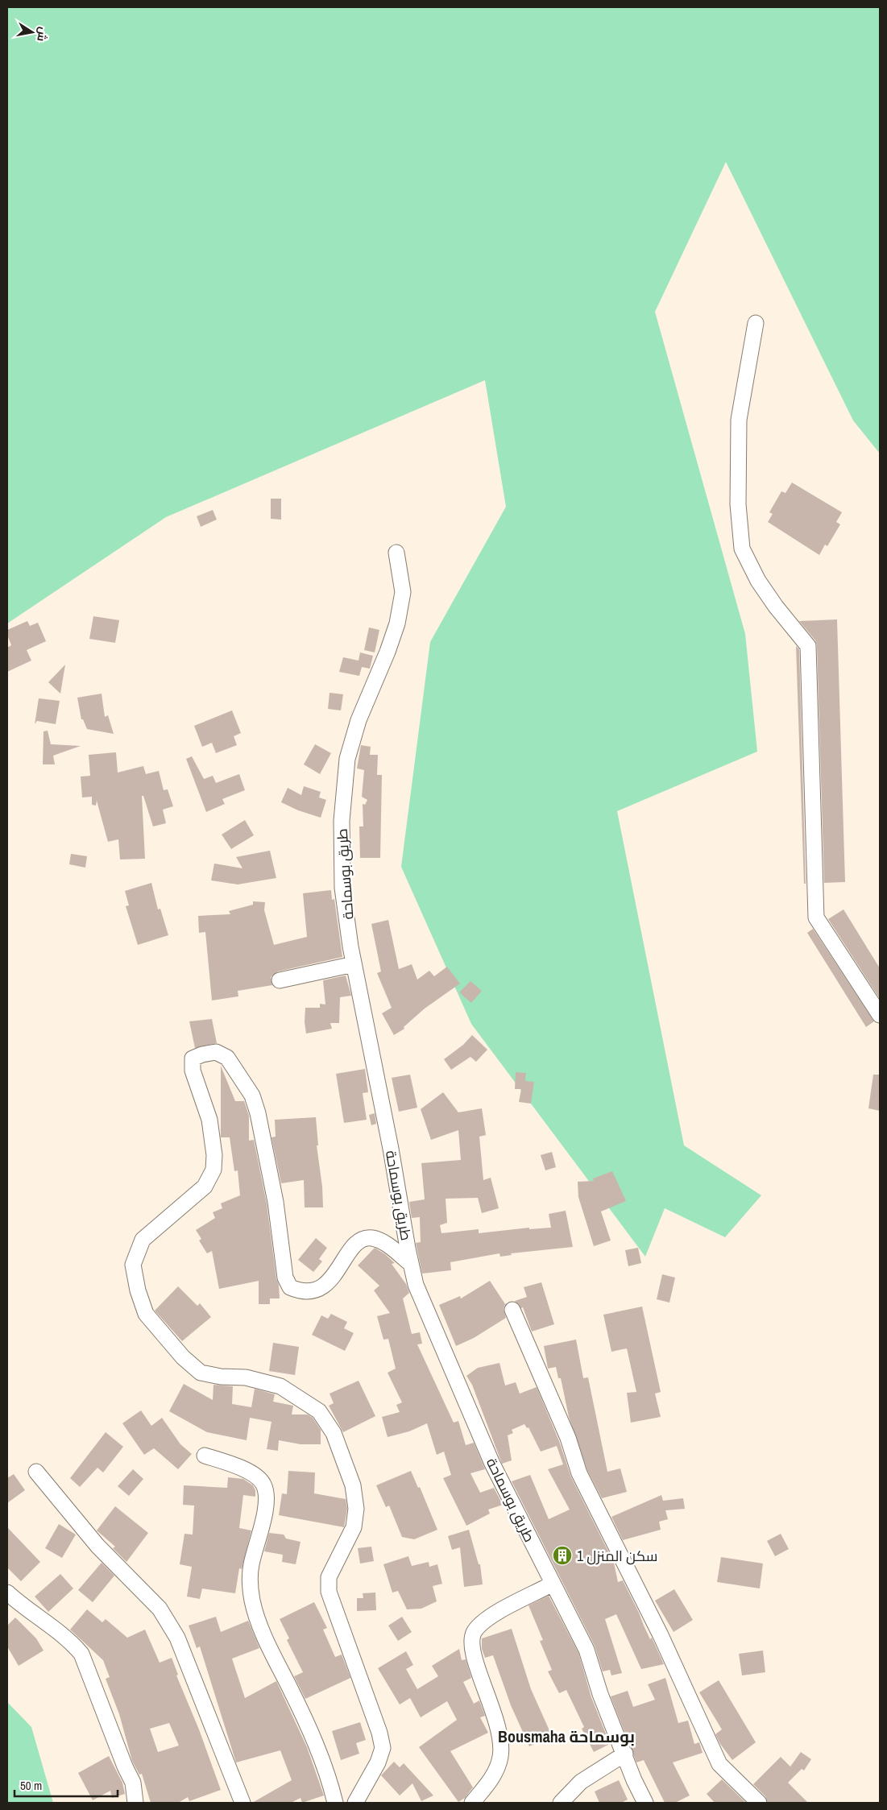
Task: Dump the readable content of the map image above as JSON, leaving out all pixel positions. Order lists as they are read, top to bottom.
{
  "streets": {
    "street": ["طريق بوسماحة"]
  },
  "districts": ["Bousmaha بوسماحة"],
  "places": {
    "building": ["سكن المنزل 1"]
  },
  "scale_bar": "50 m",
  "north": "right"
}
